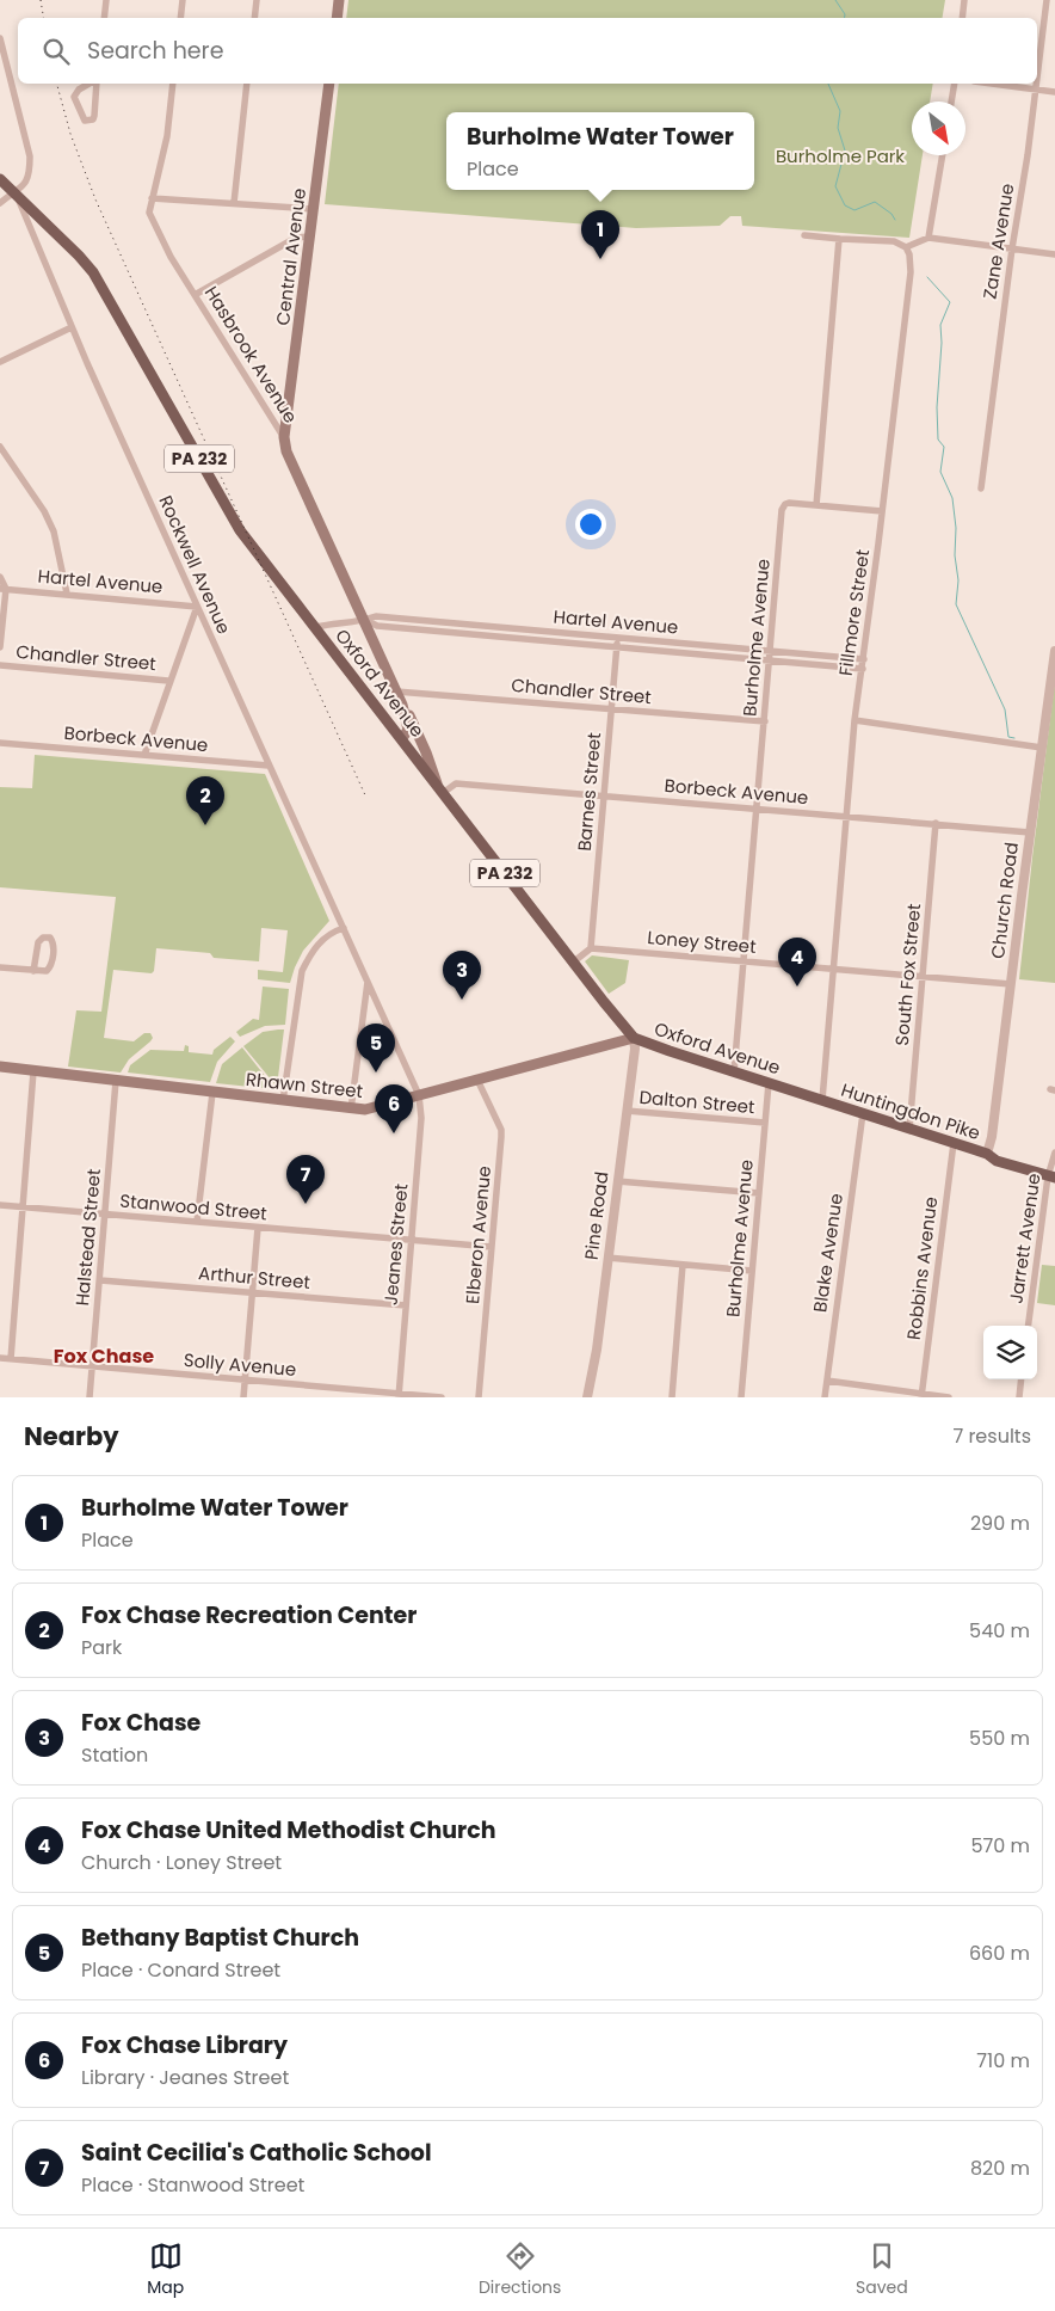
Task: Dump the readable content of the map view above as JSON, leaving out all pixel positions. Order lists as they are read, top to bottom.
{
  "streets": {
    "main road": [
      "Central Avenue",
      "Hasbrook Avenue",
      "PA 232",
      "Oxford Avenue",
      "Rhawn Street",
      "Huntingdon Pike"
    ],
    "street": [
      "Zane Avenue",
      "Rockwell Avenue",
      "Hartel Avenue",
      "Fillmore Street",
      "Burholme Avenue",
      "Chandler Street",
      "Borbeck Avenue",
      "Barnes Street",
      "Church Road",
      "Loney Street",
      "South Fox Street",
      "Dalton Street",
      "Stanwood Street",
      "Pine Road",
      "Elberon Avenue",
      "Halstead Street",
      "Jarrett Avenue",
      "Jeanes Street",
      "Blake Avenue",
      "Robbins Avenue",
      "Arthur Street",
      "Solly Avenue"
    ]
  },
  "crossings": [
    ["Central Avenue", "Hasbrook Avenue"],
    ["Hasbrook Avenue", "Hartel Avenue"],
    ["Hasbrook Avenue", "Chandler Street"],
    ["Hasbrook Avenue", "Oxford Avenue"],
    ["Hasbrook Avenue", "Borbeck Avenue"],
    ["Rockwell Avenue", "Hartel Avenue"],
    ["Rockwell Avenue", "Oxford Avenue"],
    ["Rockwell Avenue", "Borbeck Avenue"],
    ["Rockwell Avenue", "Rhawn Street"],
    ["Rockwell Avenue", "Jeanes Street"],
    ["Hartel Avenue", "Fillmore Street"],
    ["Hartel Avenue", "Burholme Avenue"],
    ["Hartel Avenue", "Oxford Avenue"],
    ["Hartel Avenue", "Barnes Street"],
    ["Fillmore Street", "Burholme Avenue"],
    ["Fillmore Street", "Oxford Avenue"],
    ["Fillmore Street", "Borbeck Avenue"],
    ["Fillmore Street", "Loney Street"],
    ["Fillmore Street", "Huntingdon Pike"],
    ["Burholme Avenue", "Chandler Street"],
    ["Burholme Avenue", "Oxford Avenue"],
    ["Burholme Avenue", "Borbeck Avenue"],
    ["Burholme Avenue", "Loney Street"],
    ["Burholme Avenue", "Dalton Street"],
    ["Chandler Street", "Barnes Street"],
    ["Oxford Avenue", "Borbeck Avenue"],
    ["Oxford Avenue", "Rhawn Street"],
    ["Oxford Avenue", "Huntingdon Pike"],
    ["Oxford Avenue", "Pine Road"],
    ["Borbeck Avenue", "Barnes Street"],
    ["Borbeck Avenue", "Church Road"],
    ["Borbeck Avenue", "South Fox Street"],
    ["Barnes Street", "Loney Street"],
    ["Church Road", "Loney Street"],
    ["Church Road", "Huntingdon Pike"],
    ["Loney Street", "South Fox Street"],
    ["South Fox Street", "Huntingdon Pike"],
    ["Rhawn Street", "Pine Road"],
    ["Rhawn Street", "Elberon Avenue"],
    ["Rhawn Street", "Halstead Street"],
    ["Rhawn Street", "Jeanes Street"],
    ["Dalton Street", "Pine Road"],
    ["Huntingdon Pike", "Jarrett Avenue"],
    ["Huntingdon Pike", "Blake Avenue"],
    ["Huntingdon Pike", "Robbins Avenue"],
    ["Stanwood Street", "Elberon Avenue"],
    ["Stanwood Street", "Halstead Street"],
    ["Stanwood Street", "Jeanes Street"],
    ["Halstead Street", "Arthur Street"],
    ["Halstead Street", "Solly Avenue"],
    ["Jeanes Street", "Arthur Street"],
    ["Jeanes Street", "Solly Avenue"]
  ],
  "districts": ["Fox Chase"],
  "parks": ["Burholme Park"],
  "north": "bottom right",
  "page": {
    "search": "Search here",
    "popup": ["Burholme Water Tower", "Place"],
    "pins": [
      "1",
      "2",
      "4",
      "3",
      "5",
      "6",
      "7"
    ],
    "heading": ["Nearby", "7 results"],
    "list": [
      {
        "mark": "1",
        "name": "Burholme Water Tower",
        "note": "Place",
        "value": "290 m"
      },
      {
        "mark": "2",
        "name": "Fox Chase Recreation Center",
        "note": "Park",
        "value": "540 m"
      },
      {
        "mark": "3",
        "name": "Fox Chase",
        "note": "Station",
        "value": "550 m"
      },
      {
        "mark": "4",
        "name": "Fox Chase United Methodist Church",
        "note": "Church · Loney Street",
        "value": "570 m"
      },
      {
        "mark": "5",
        "name": "Bethany Baptist Church",
        "note": "Place · Conard Street",
        "value": "660 m"
      },
      {
        "mark": "6",
        "name": "Fox Chase Library",
        "note": "Library · Jeanes Street",
        "value": "710 m"
      },
      {
        "mark": "7",
        "name": "Saint Cecilia's Catholic School",
        "note": "Place · Stanwood Street",
        "value": "820 m"
      }
    ],
    "nav": ["Map", "Directions", "Saved"]
  }
}
